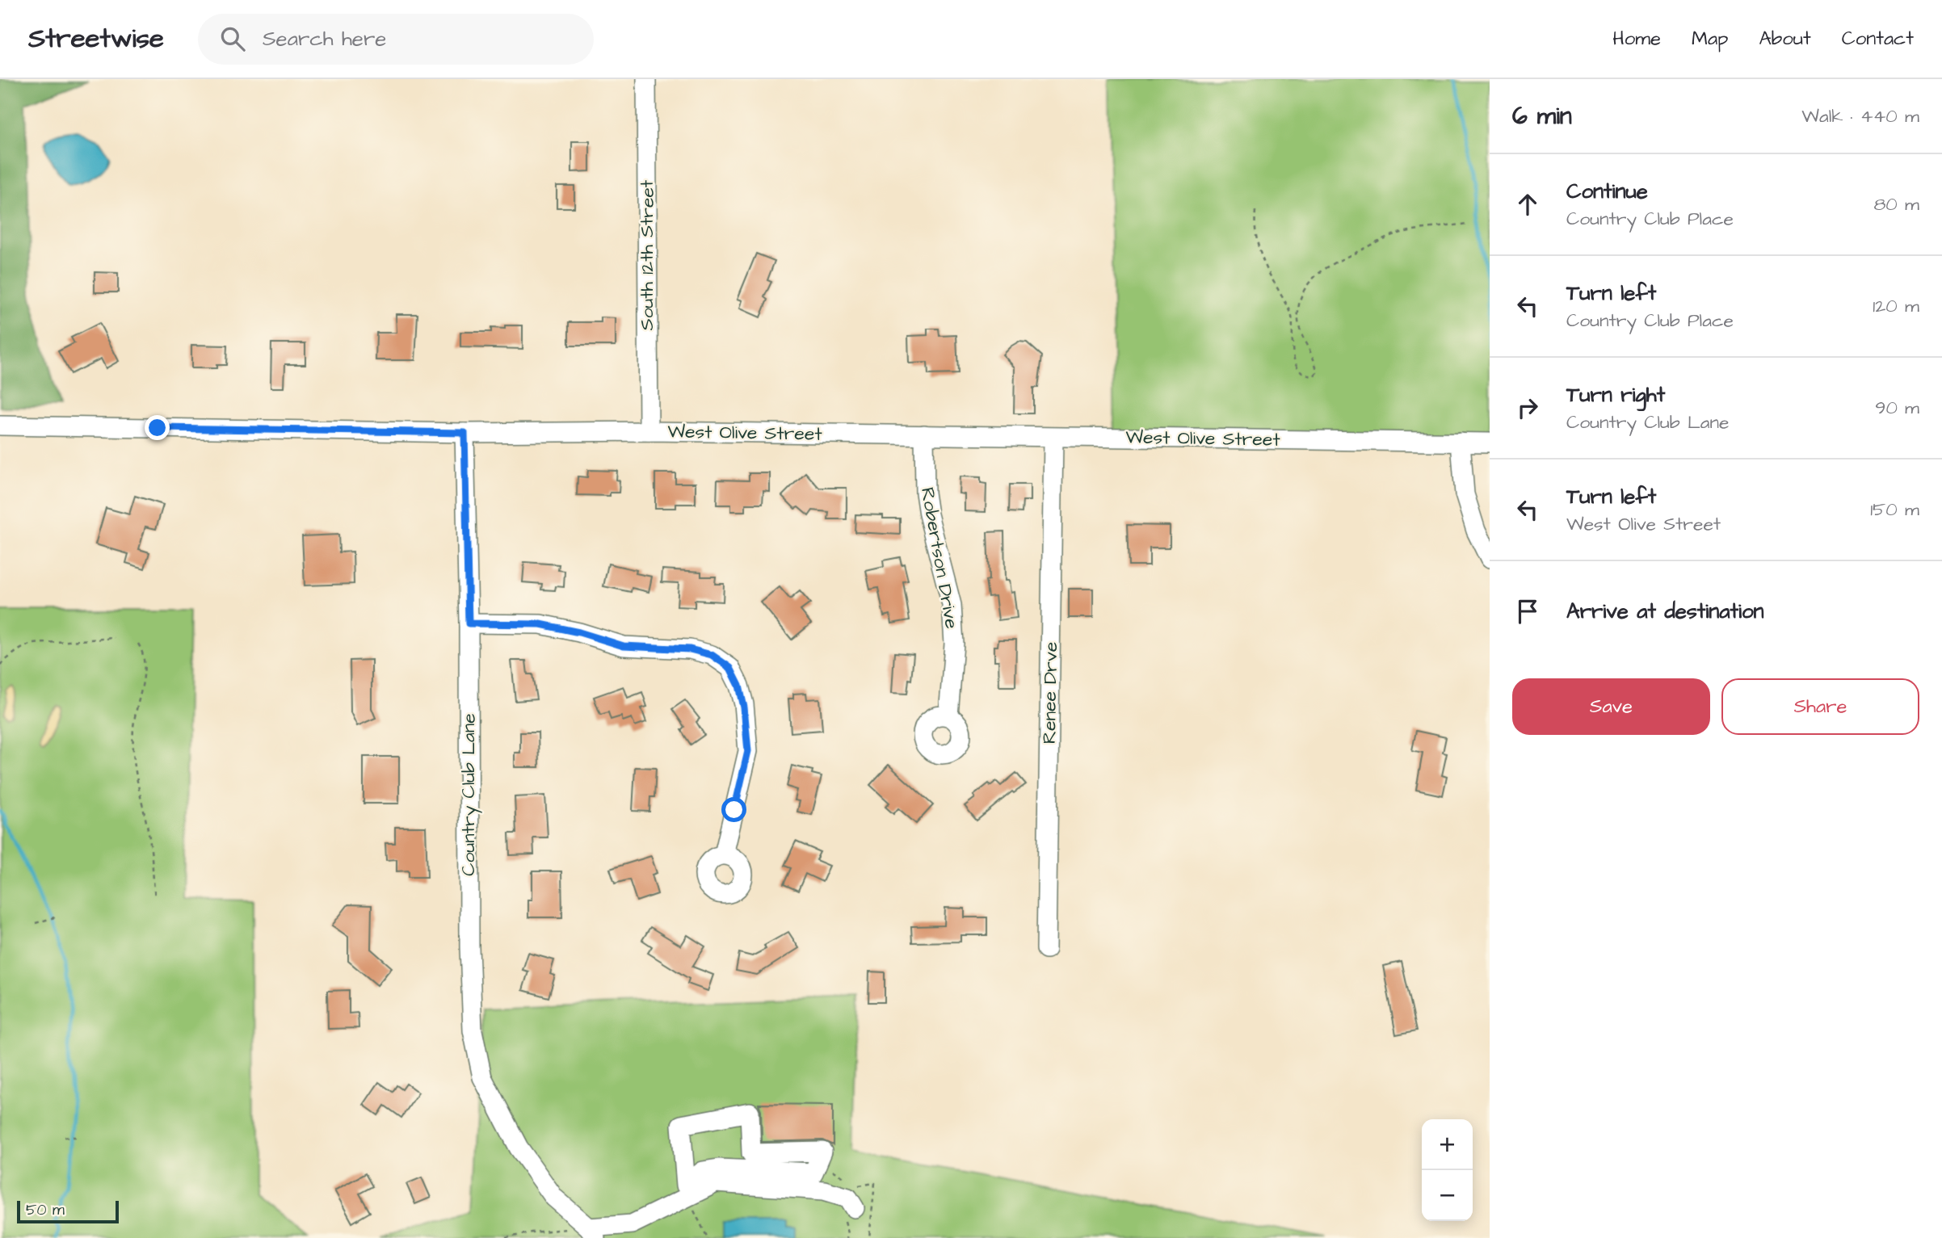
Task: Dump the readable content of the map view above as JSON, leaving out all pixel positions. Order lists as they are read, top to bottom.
{
  "streets": {
    "street": [
      "South 12th Street",
      "West Olive Street",
      "Robertson Drive",
      "Renee Drve",
      "Country Club Lane"
    ]
  },
  "crossings": [
    ["South 12th Street", "West Olive Street"],
    ["West Olive Street", "Robertson Drive"],
    ["West Olive Street", "Renee Drve"],
    ["West Olive Street", "Country Club Lane"]
  ],
  "scale_bar": "50 m",
  "page": {
    "header": "Streetwise",
    "search": "Search here",
    "nav": [
      "Home",
      "Map",
      "About",
      "Contact"
    ],
    "heading": ["6 min", "Walk · 440 m"],
    "list": [
      ["Continue", "Country Club Place", "80 m"],
      ["Turn left", "Country Club Place", "120 m"],
      ["Turn right", "Country Club Lane", "90 m"],
      ["Turn left", "West Olive Street", "150 m"],
      "Arrive at destination"
    ],
    "buttons": ["Save", "Share"],
    "map_buttons": ["+", "−"],
    "scale": "50 m"
  }
}
